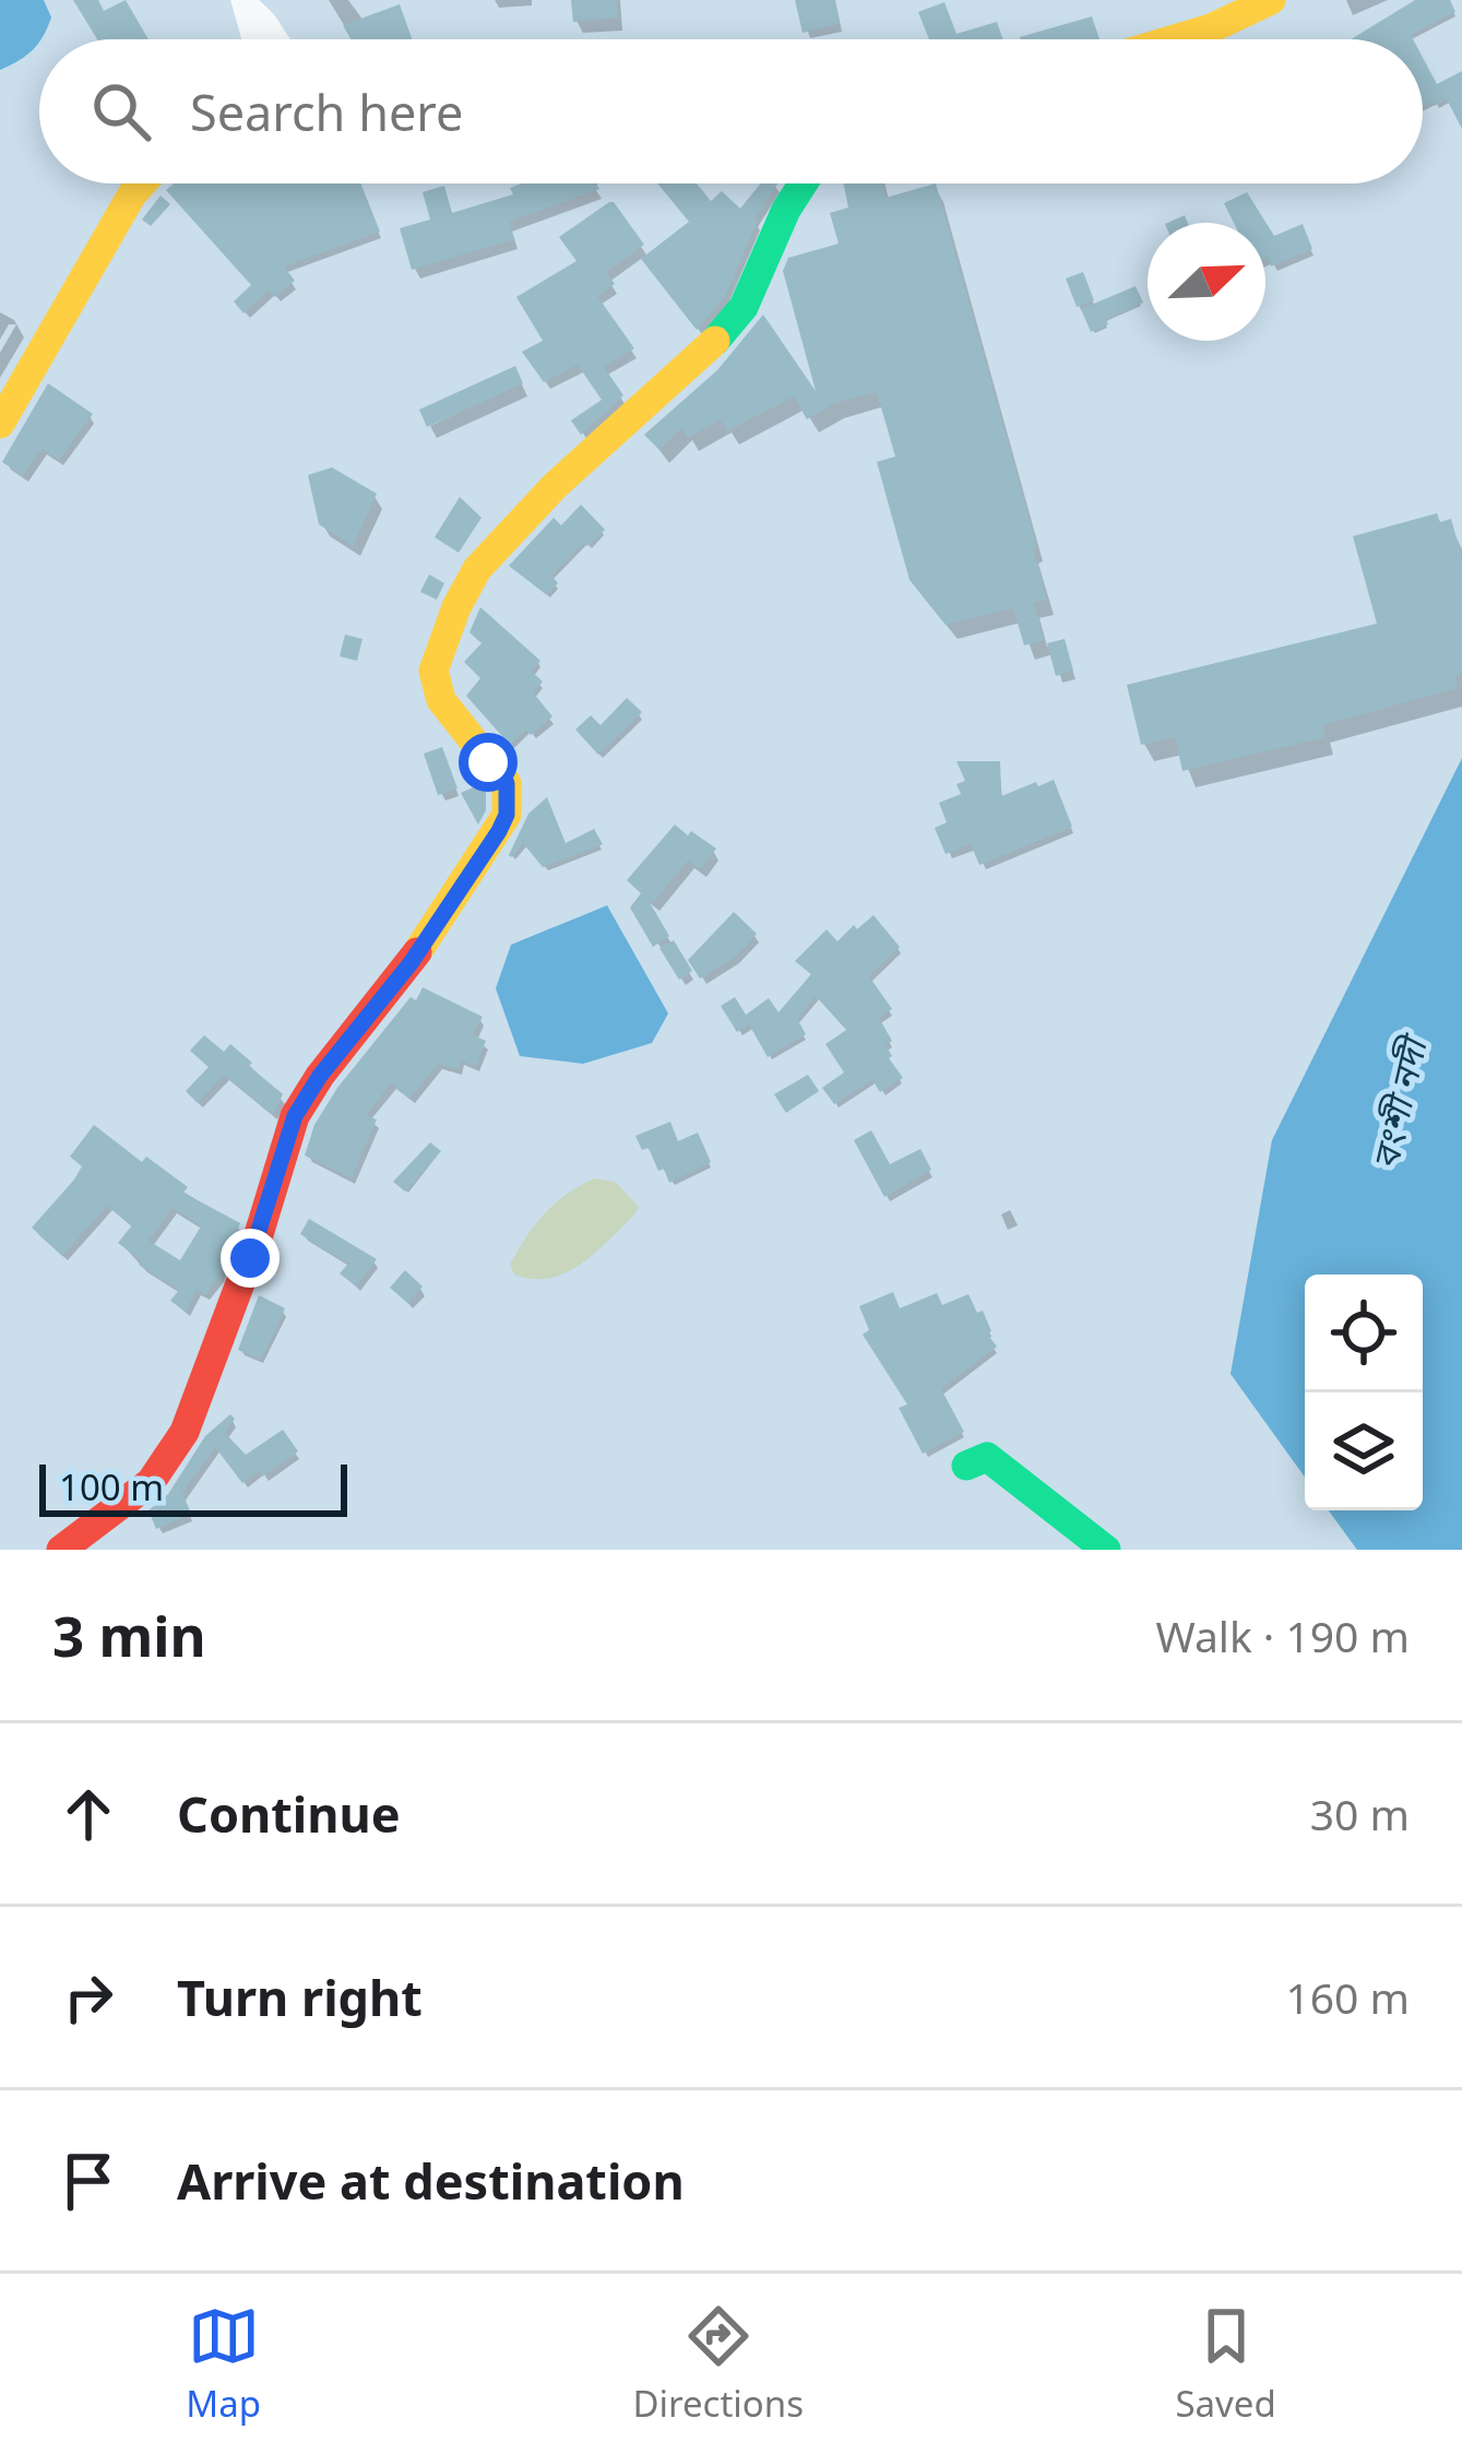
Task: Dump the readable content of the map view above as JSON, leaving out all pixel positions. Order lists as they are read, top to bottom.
{
  "water": ["বংশী নদী"],
  "scale_bar": "100 m",
  "north": "top right",
  "page": {
    "search": "Search here",
    "scale": "100 m",
    "heading": ["3 min", "Walk · 190 m"],
    "list": [
      ["Continue", "30 m"],
      ["Turn right", "160 m"],
      "Arrive at destination"
    ],
    "nav": ["Map", "Directions", "Saved"]
  }
}
